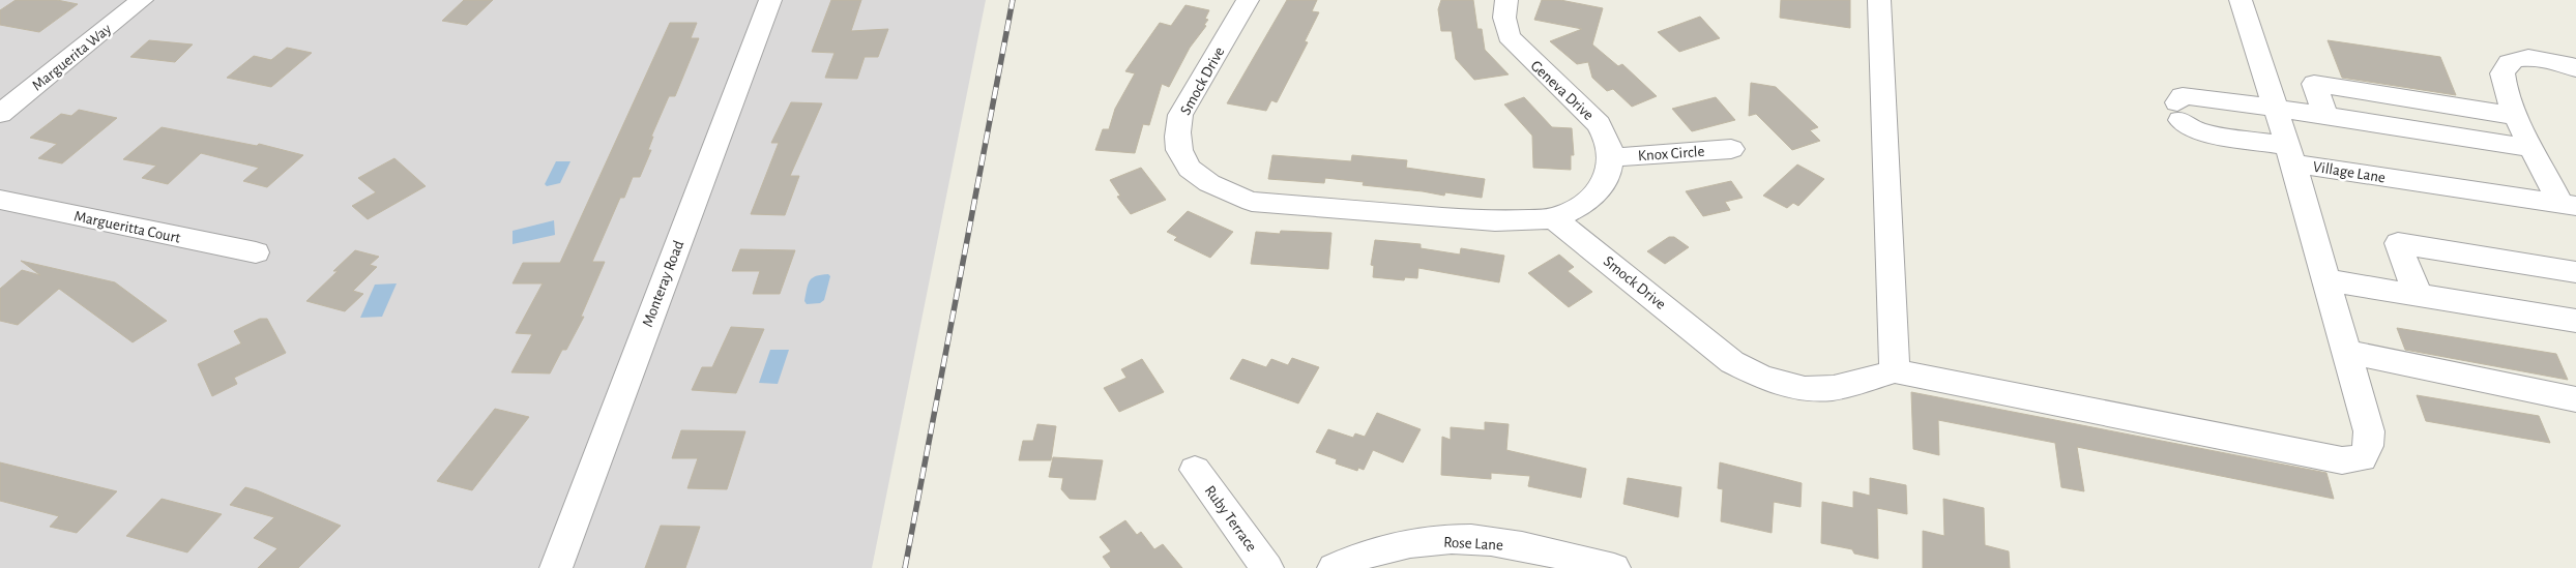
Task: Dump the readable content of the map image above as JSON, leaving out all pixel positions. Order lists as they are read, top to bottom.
{
  "streets": {
    "street": [
      "Marguerita Way",
      "Smock Drive",
      "Geneva Drive",
      "Knox Circle",
      "Village Lane",
      "Margueritta Court",
      "Monteray Road",
      "Ruby Terrace",
      "Rose Lane"
    ]
  },
  "crossings": [
    ["Geneva Drive", "Knox Circle"]
  ]
}
